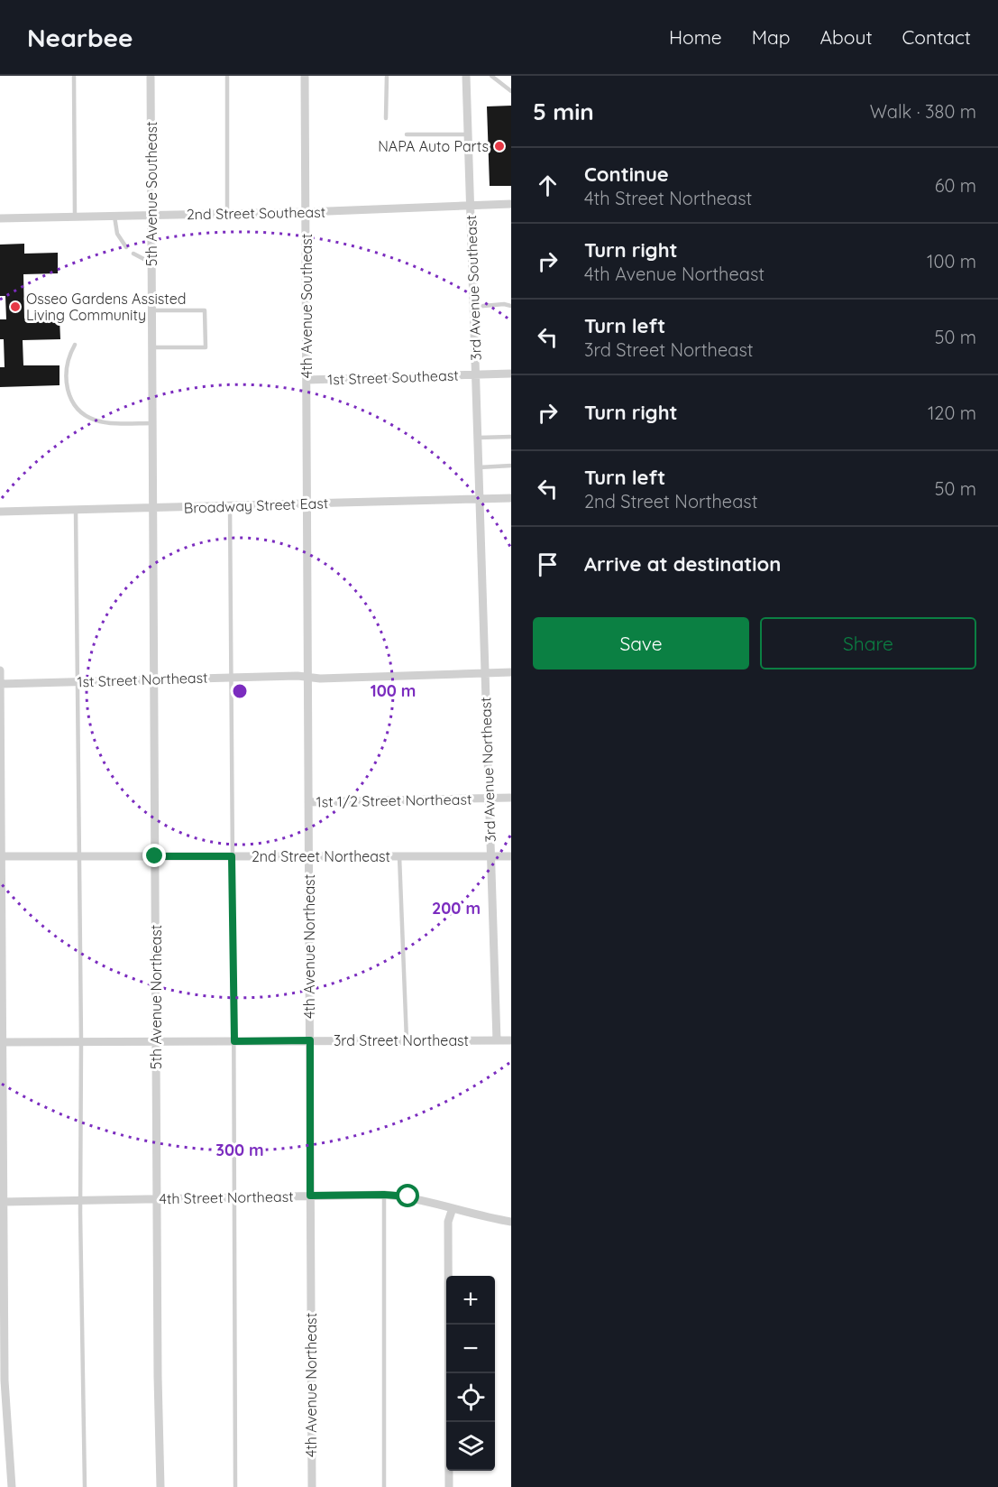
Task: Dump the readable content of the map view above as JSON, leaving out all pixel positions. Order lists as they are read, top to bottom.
{
  "streets": {
    "street": [
      "5th Avenue Southeast",
      "2nd Street Southeast",
      "3rd Avenue Southeast",
      "4th Avenue Southeast",
      "1st Street Southeast",
      "Broadway Street East",
      "1st Street Northeast",
      "3rd Avenue Northeast",
      "1st 1/2 Street Northeast",
      "2nd Street Northeast",
      "4th Avenue Northeast",
      "5th Avenue Northeast",
      "3rd Street Northeast",
      "4th Street Northeast"
    ]
  },
  "crossings": [
    ["5th Avenue Southeast", "2nd Street Southeast"],
    ["5th Avenue Southeast", "Broadway Street East"],
    ["5th Avenue Southeast", "5th Avenue Northeast"],
    ["2nd Street Southeast", "3rd Avenue Southeast"],
    ["2nd Street Southeast", "4th Avenue Southeast"],
    ["3rd Avenue Southeast", "1st Street Southeast"],
    ["3rd Avenue Southeast", "Broadway Street East"],
    ["3rd Avenue Southeast", "3rd Avenue Northeast"],
    ["4th Avenue Southeast", "1st Street Southeast"],
    ["4th Avenue Southeast", "Broadway Street East"],
    ["4th Avenue Southeast", "4th Avenue Northeast"],
    ["Broadway Street East", "3rd Avenue Northeast"],
    ["Broadway Street East", "4th Avenue Northeast"],
    ["Broadway Street East", "5th Avenue Northeast"],
    ["1st Street Northeast", "3rd Avenue Northeast"],
    ["1st Street Northeast", "4th Avenue Northeast"],
    ["1st Street Northeast", "5th Avenue Northeast"],
    ["3rd Avenue Northeast", "1st 1/2 Street Northeast"],
    ["3rd Avenue Northeast", "2nd Street Northeast"],
    ["3rd Avenue Northeast", "3rd Street Northeast"],
    ["1st 1/2 Street Northeast", "4th Avenue Northeast"],
    ["2nd Street Northeast", "4th Avenue Northeast"],
    ["2nd Street Northeast", "5th Avenue Northeast"],
    ["4th Avenue Northeast", "3rd Street Northeast"],
    ["4th Avenue Northeast", "4th Street Northeast"],
    ["5th Avenue Northeast", "3rd Street Northeast"],
    ["5th Avenue Northeast", "4th Street Northeast"]
  ],
  "places": ["NAPA Auto Parts", "Osseo Gardens Assisted Living Community"],
  "page": {
    "header": "Nearbee",
    "nav": [
      "Home",
      "Map",
      "About",
      "Contact"
    ],
    "heading": ["5 min", "Walk · 380 m"],
    "list": [
      ["Continue", "4th Street Northeast", "60 m"],
      ["Turn right", "4th Avenue Northeast", "100 m"],
      ["Turn left", "3rd Street Northeast", "50 m"],
      ["Turn right", "120 m"],
      ["Turn left", "2nd Street Northeast", "50 m"],
      "Arrive at destination"
    ],
    "buttons": ["Save", "Share"],
    "map_buttons": ["+", "−"]
  },
  "rings": ["100 m", "200 m", "300 m"]
}
